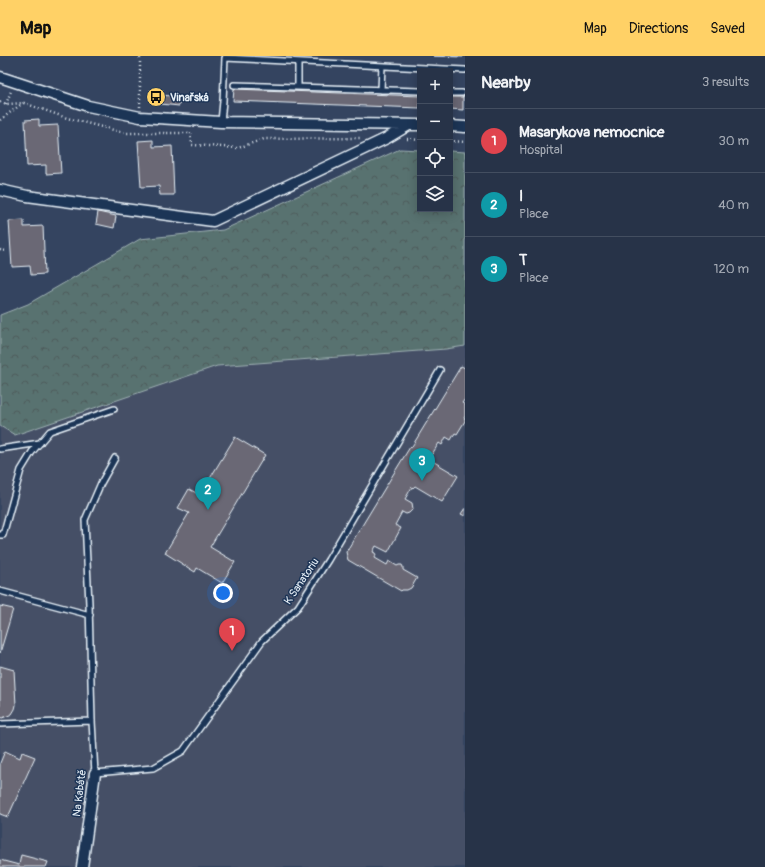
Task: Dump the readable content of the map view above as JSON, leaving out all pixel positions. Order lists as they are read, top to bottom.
{
  "streets": {
    "street": ["Na Kabátě"],
    "lane": ["K Sanatoriu"]
  },
  "crossings": [
    ["K Sanatoriu", "Na Kabátě"]
  ],
  "places": {
    "bus stop": ["Vinařská"]
  },
  "page": {
    "header": "Map",
    "nav": ["Map", "Directions", "Saved"],
    "heading": ["Nearby", "3 results"],
    "map_buttons": ["+", "−"],
    "list": [
      {
        "mark": "1",
        "name": "Masarykova nemocnice",
        "note": "Hospital",
        "value": "30 m"
      },
      {
        "mark": "2",
        "name": "I",
        "note": "Place",
        "value": "40 m"
      },
      {
        "mark": "3",
        "name": "T",
        "note": "Place",
        "value": "120 m"
      }
    ],
    "pins": ["3", "2", "1"]
  }
}
